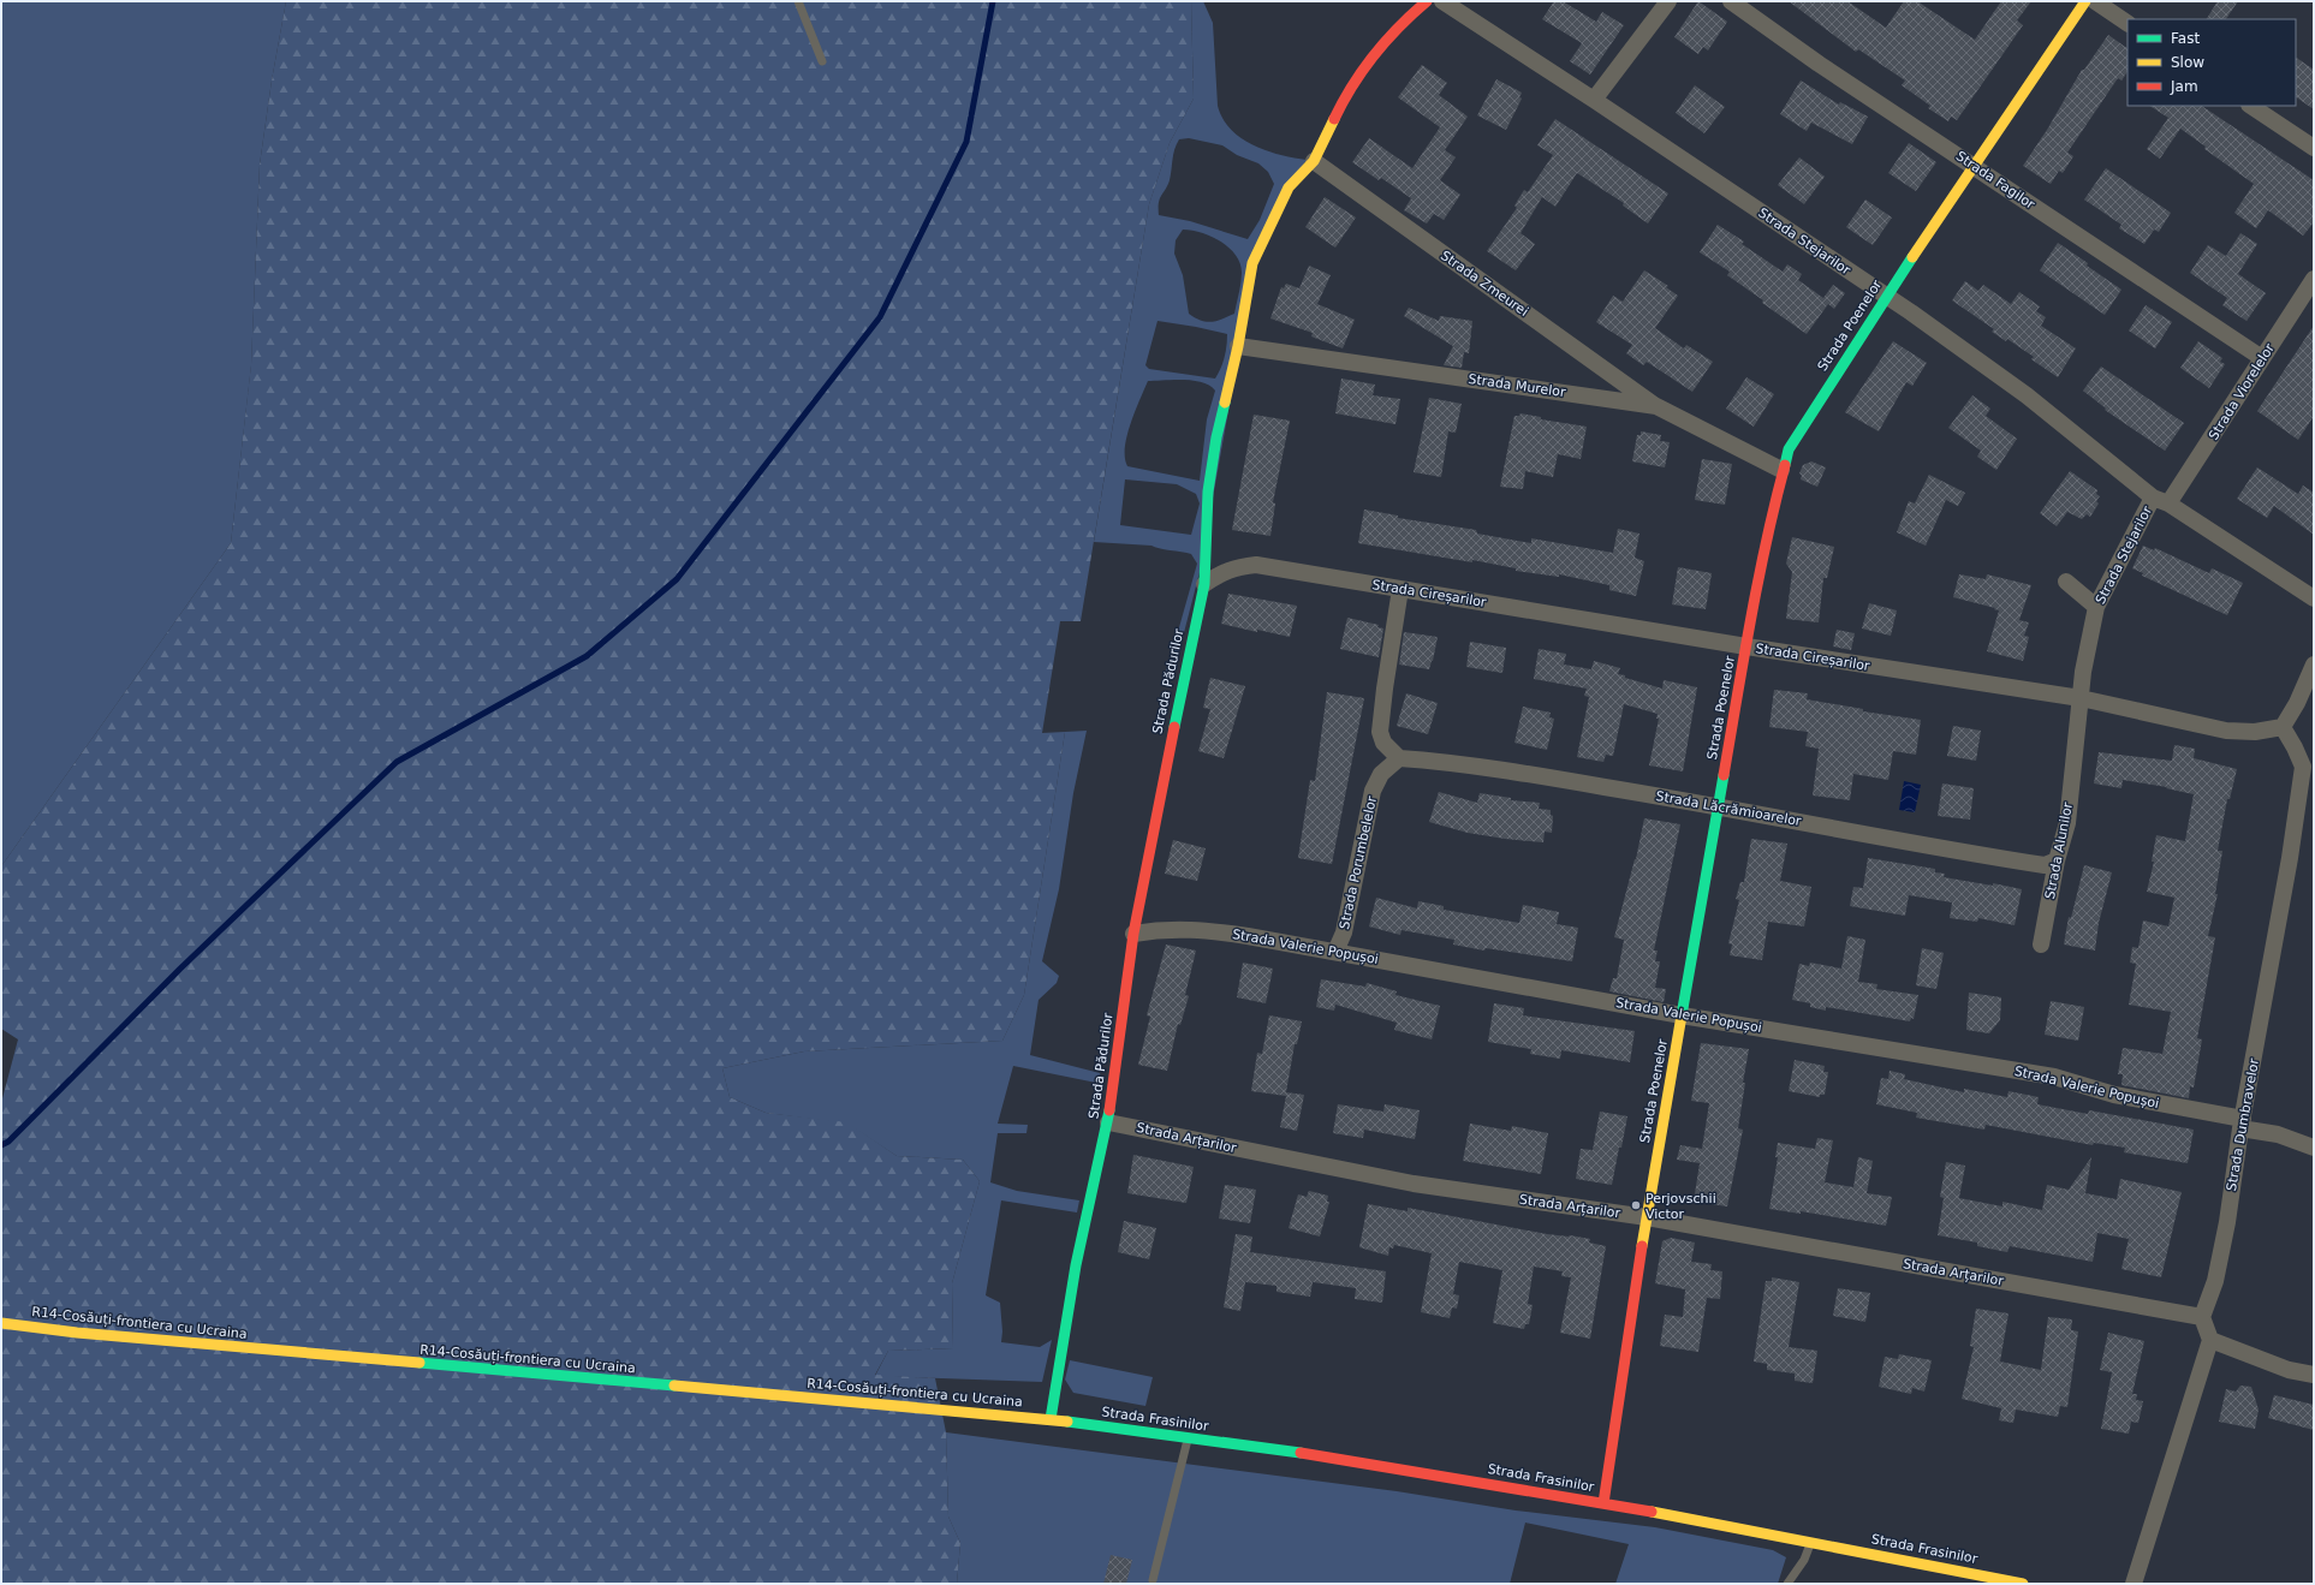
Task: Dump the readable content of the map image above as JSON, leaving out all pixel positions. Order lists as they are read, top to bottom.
{
  "streets": {
    "street": [
      "Strada Fagilor",
      "Strada Stejarilor",
      "Strada Zmeurei",
      "Strada Poenelor",
      "Strada Murelor",
      "Strada Viorelelor",
      "Strada Cireșarilor",
      "Strada Pădurilor",
      "Strada Lăcrămioarelor",
      "Strada Alunilor",
      "Strada Porumbelelor",
      "Strada Valerie Popușoi",
      "Strada Dumbravelor",
      "Strada Arțarilor",
      "R14-Cosăuți-frontiera cu Ucraina",
      "Strada Frasinilor"
    ]
  },
  "crossings": [
    ["Strada Fagilor", "Strada Poenelor"],
    ["Strada Fagilor", "Strada Viorelelor"],
    ["Strada Stejarilor", "Strada Poenelor"],
    ["Strada Stejarilor", "Strada Viorelelor"],
    ["Strada Stejarilor", "Strada Cireșarilor"],
    ["Strada Stejarilor", "Strada Alunilor"],
    ["Strada Zmeurei", "Strada Murelor"],
    ["Strada Zmeurei", "Strada Pădurilor"],
    ["Strada Poenelor", "Strada Murelor"],
    ["Strada Poenelor", "Strada Cireșarilor"],
    ["Strada Poenelor", "Strada Lăcrămioarelor"],
    ["Strada Poenelor", "Strada Valerie Popușoi"],
    ["Strada Poenelor", "Strada Arțarilor"],
    ["Strada Poenelor", "Strada Frasinilor"],
    ["Strada Murelor", "Strada Pădurilor"],
    ["Strada Cireșarilor", "Strada Pădurilor"],
    ["Strada Cireșarilor", "Strada Alunilor"],
    ["Strada Cireșarilor", "Strada Dumbravelor"],
    ["Strada Pădurilor", "Strada Valerie Popușoi"],
    ["Strada Pădurilor", "Strada Arțarilor"],
    ["Strada Pădurilor", "R14-Cosăuți-frontiera cu Ucraina"],
    ["Strada Pădurilor", "Strada Frasinilor"],
    ["Strada Lăcrămioarelor", "Strada Alunilor"],
    ["Strada Lăcrămioarelor", "Strada Porumbelelor"],
    ["Strada Porumbelelor", "Strada Valerie Popușoi"],
    ["Strada Valerie Popușoi", "Strada Dumbravelor"],
    ["Strada Dumbravelor", "Strada Arțarilor"],
    ["R14-Cosăuți-frontiera cu Ucraina", "Strada Frasinilor"]
  ],
  "places": ["Perjovschii Victor"],
  "legend": ["Fast", "Slow", "Jam"]
}
